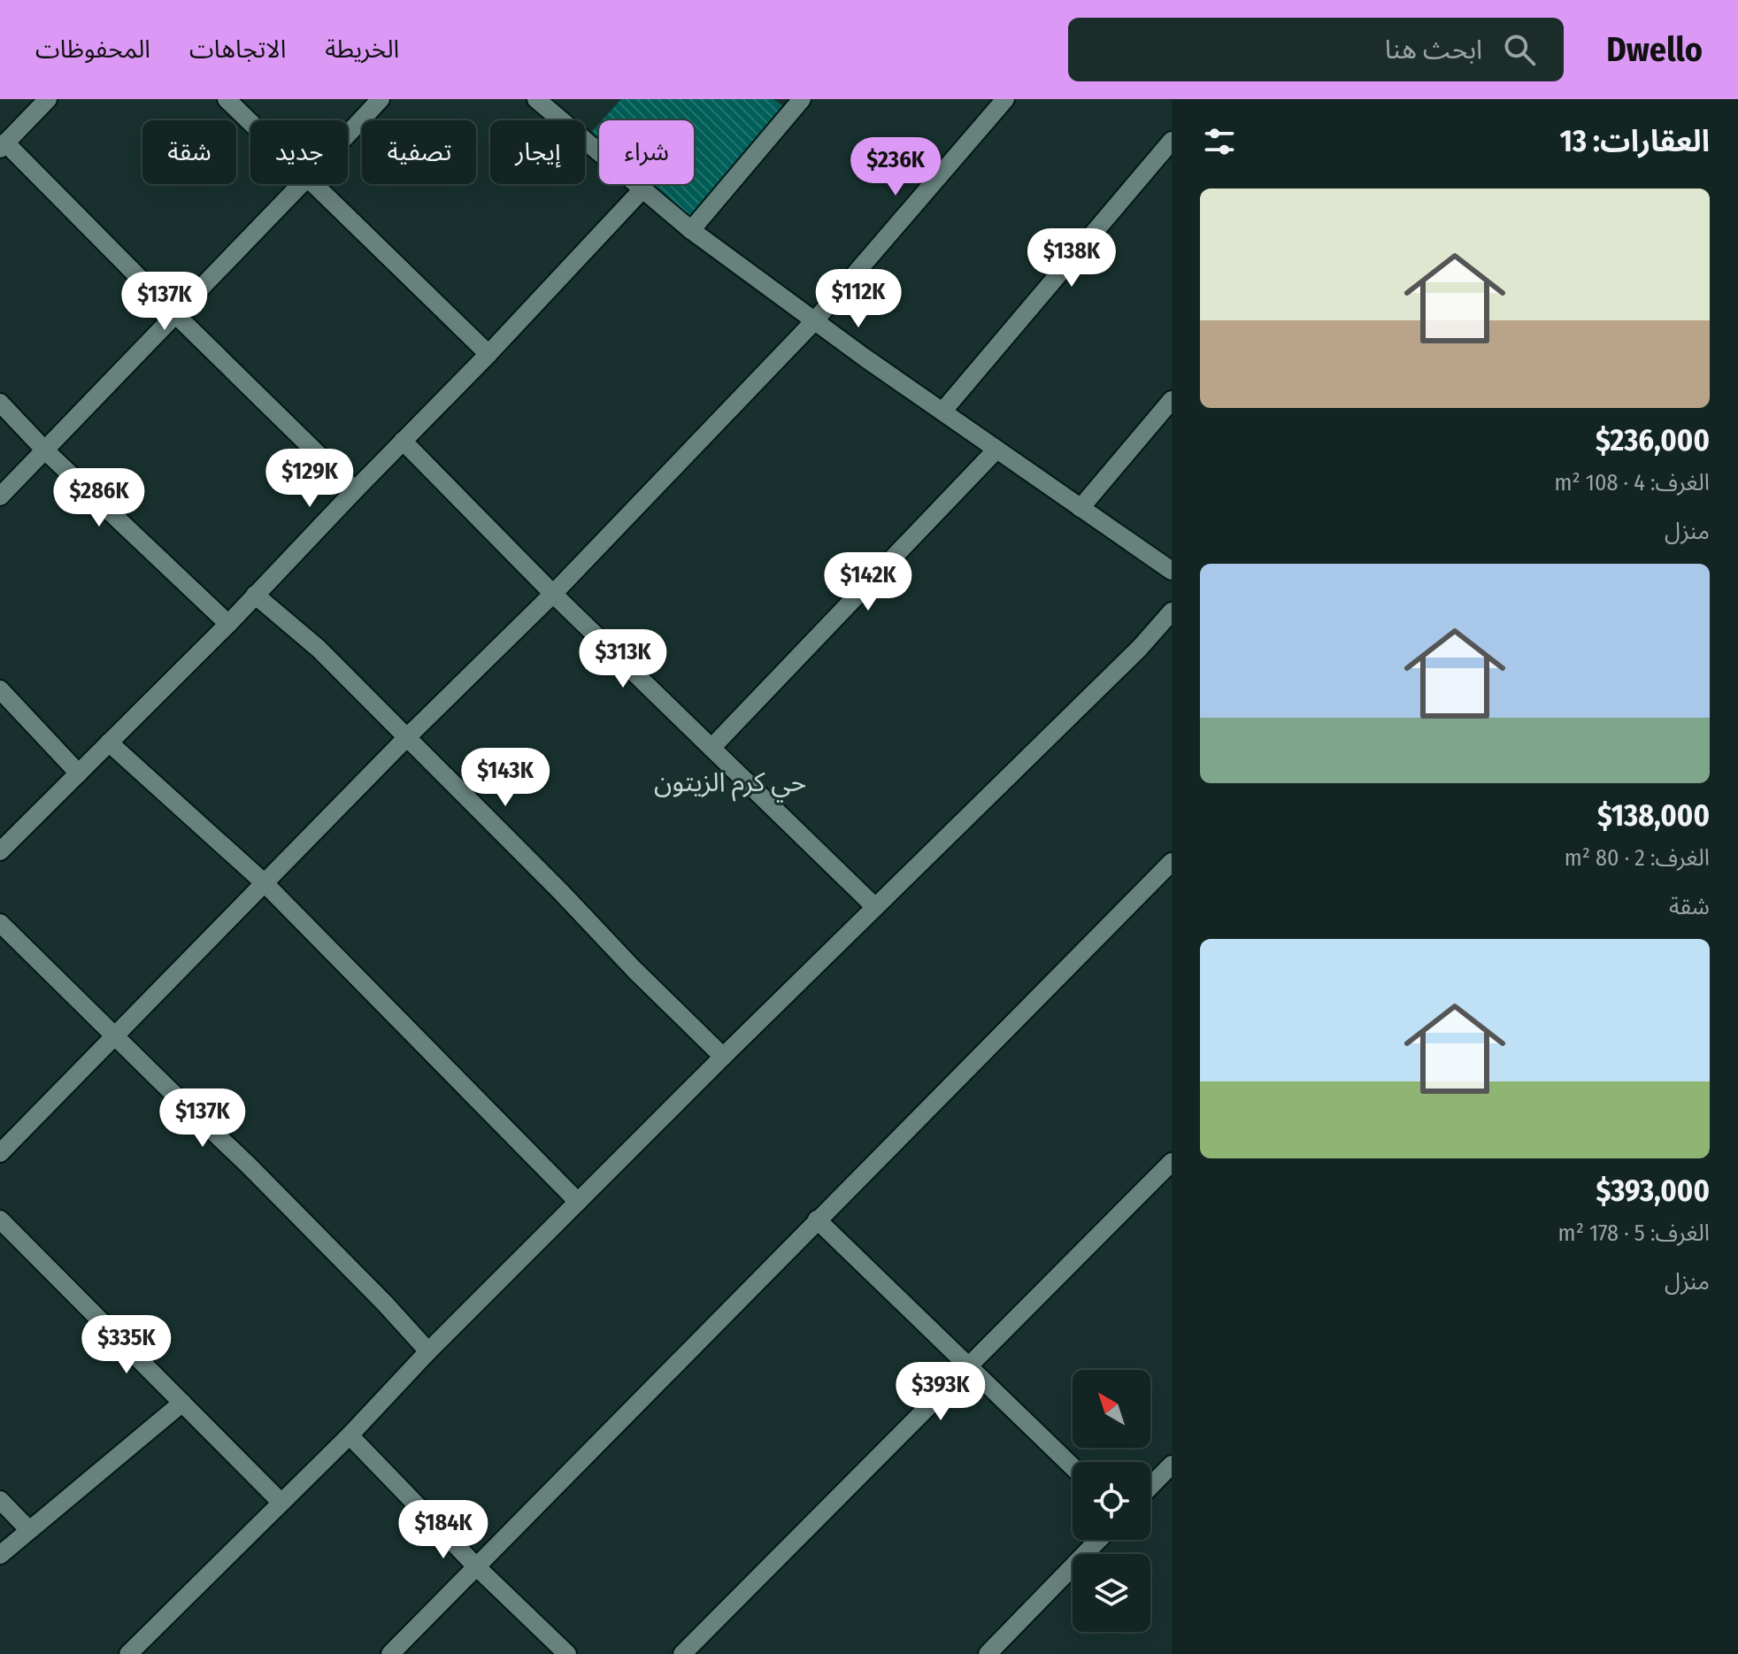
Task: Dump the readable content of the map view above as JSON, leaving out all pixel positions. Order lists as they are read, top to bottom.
{
  "districts": ["حي كرم الزيتون"],
  "north": "top left",
  "page": {
    "header": "Dwello",
    "search": "ابحث هنا",
    "nav": ["الخريطة", "الاتجاهات", "المحفوظات"],
    "heading": "العقارات: 13",
    "chip": [
      "شراء",
      "إيجار",
      "تصفية",
      "جديد",
      "شقة"
    ],
    "price": [
      "$236K",
      "$138K",
      "$112K",
      "$137K",
      "$129K",
      "$286K",
      "$142K",
      "$313K",
      "$143K",
      "$137K",
      "$335K",
      "$393K",
      "$184K"
    ],
    "list": [
      {
        "name": "$236,000",
        "note": "الغرف: 4 · 108 m² · منزل"
      },
      {
        "name": "$138,000",
        "note": "الغرف: 2 · 80 m² · شقة"
      },
      {
        "name": "$393,000",
        "note": "الغرف: 5 · 178 m² · منزل"
      }
    ]
  }
}
